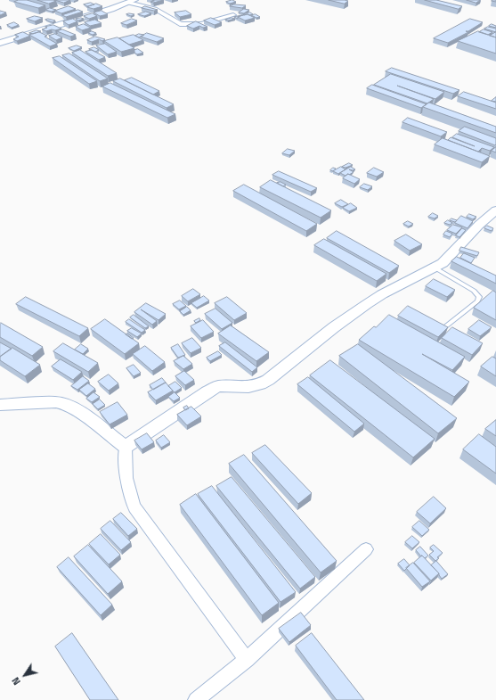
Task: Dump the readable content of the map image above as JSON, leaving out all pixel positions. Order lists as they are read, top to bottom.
{
  "north": "bottom left"
}
